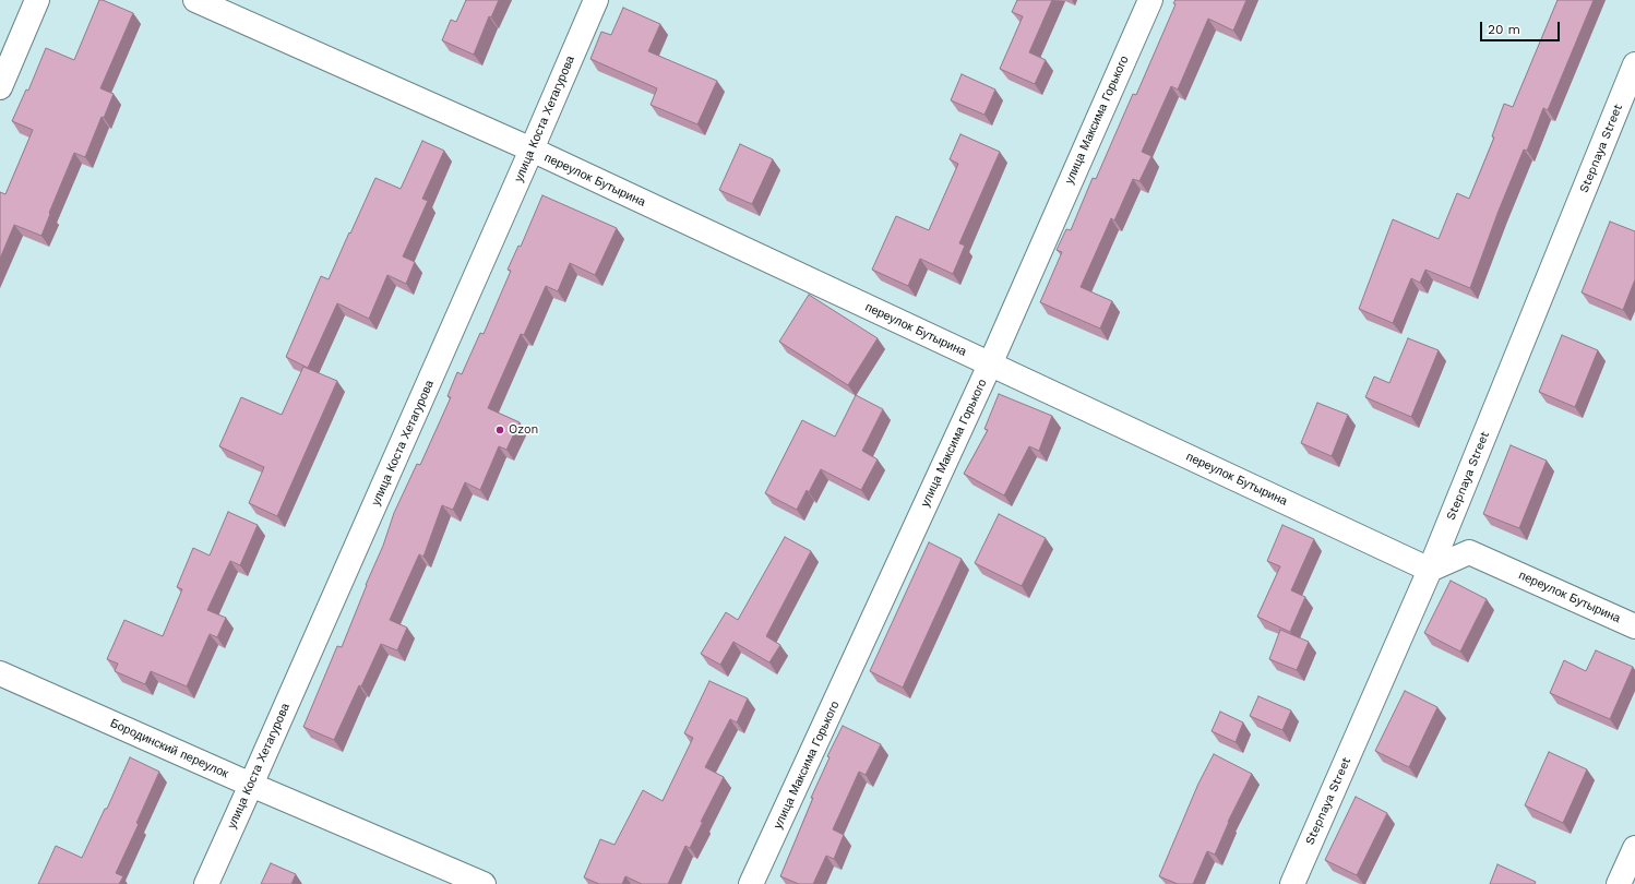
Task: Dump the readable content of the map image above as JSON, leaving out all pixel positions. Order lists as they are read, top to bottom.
{
  "streets": {
    "street": [
      "улица Коста Хетагурова",
      "улица Максима Горького",
      "Stepnaya Street",
      "переулок Бутырина",
      "Бородинский переулок"
    ]
  },
  "crossings": [
    ["улица Коста Хетагурова", "переулок Бутырина"],
    ["улица Коста Хетагурова", "Бородинский переулок"],
    ["улица Максима Горького", "переулок Бутырина"],
    ["Stepnaya Street", "переулок Бутырина"]
  ],
  "places": ["Ozon"],
  "scale_bar": "20 m"
}
